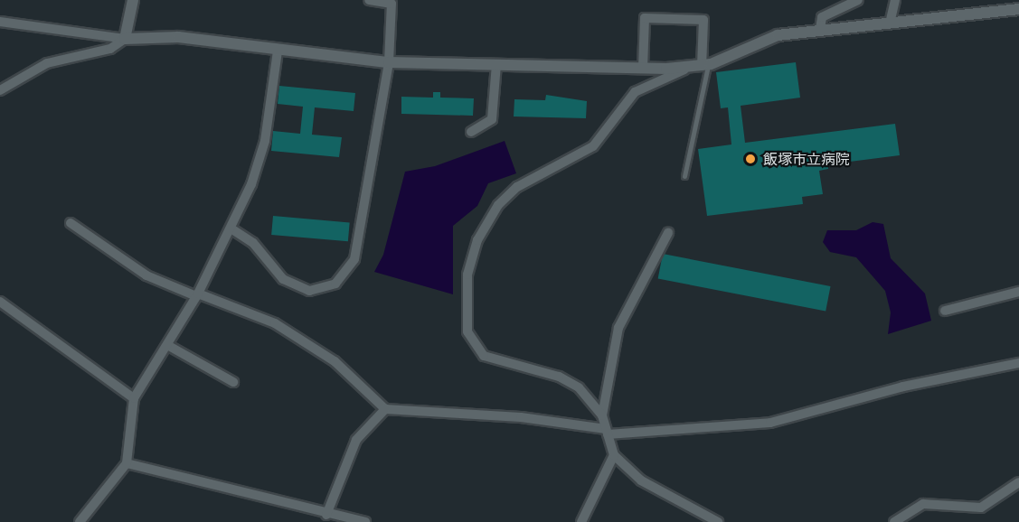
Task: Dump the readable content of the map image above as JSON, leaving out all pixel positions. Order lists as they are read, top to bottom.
{
  "places": ["飯塚市立病院"]
}
